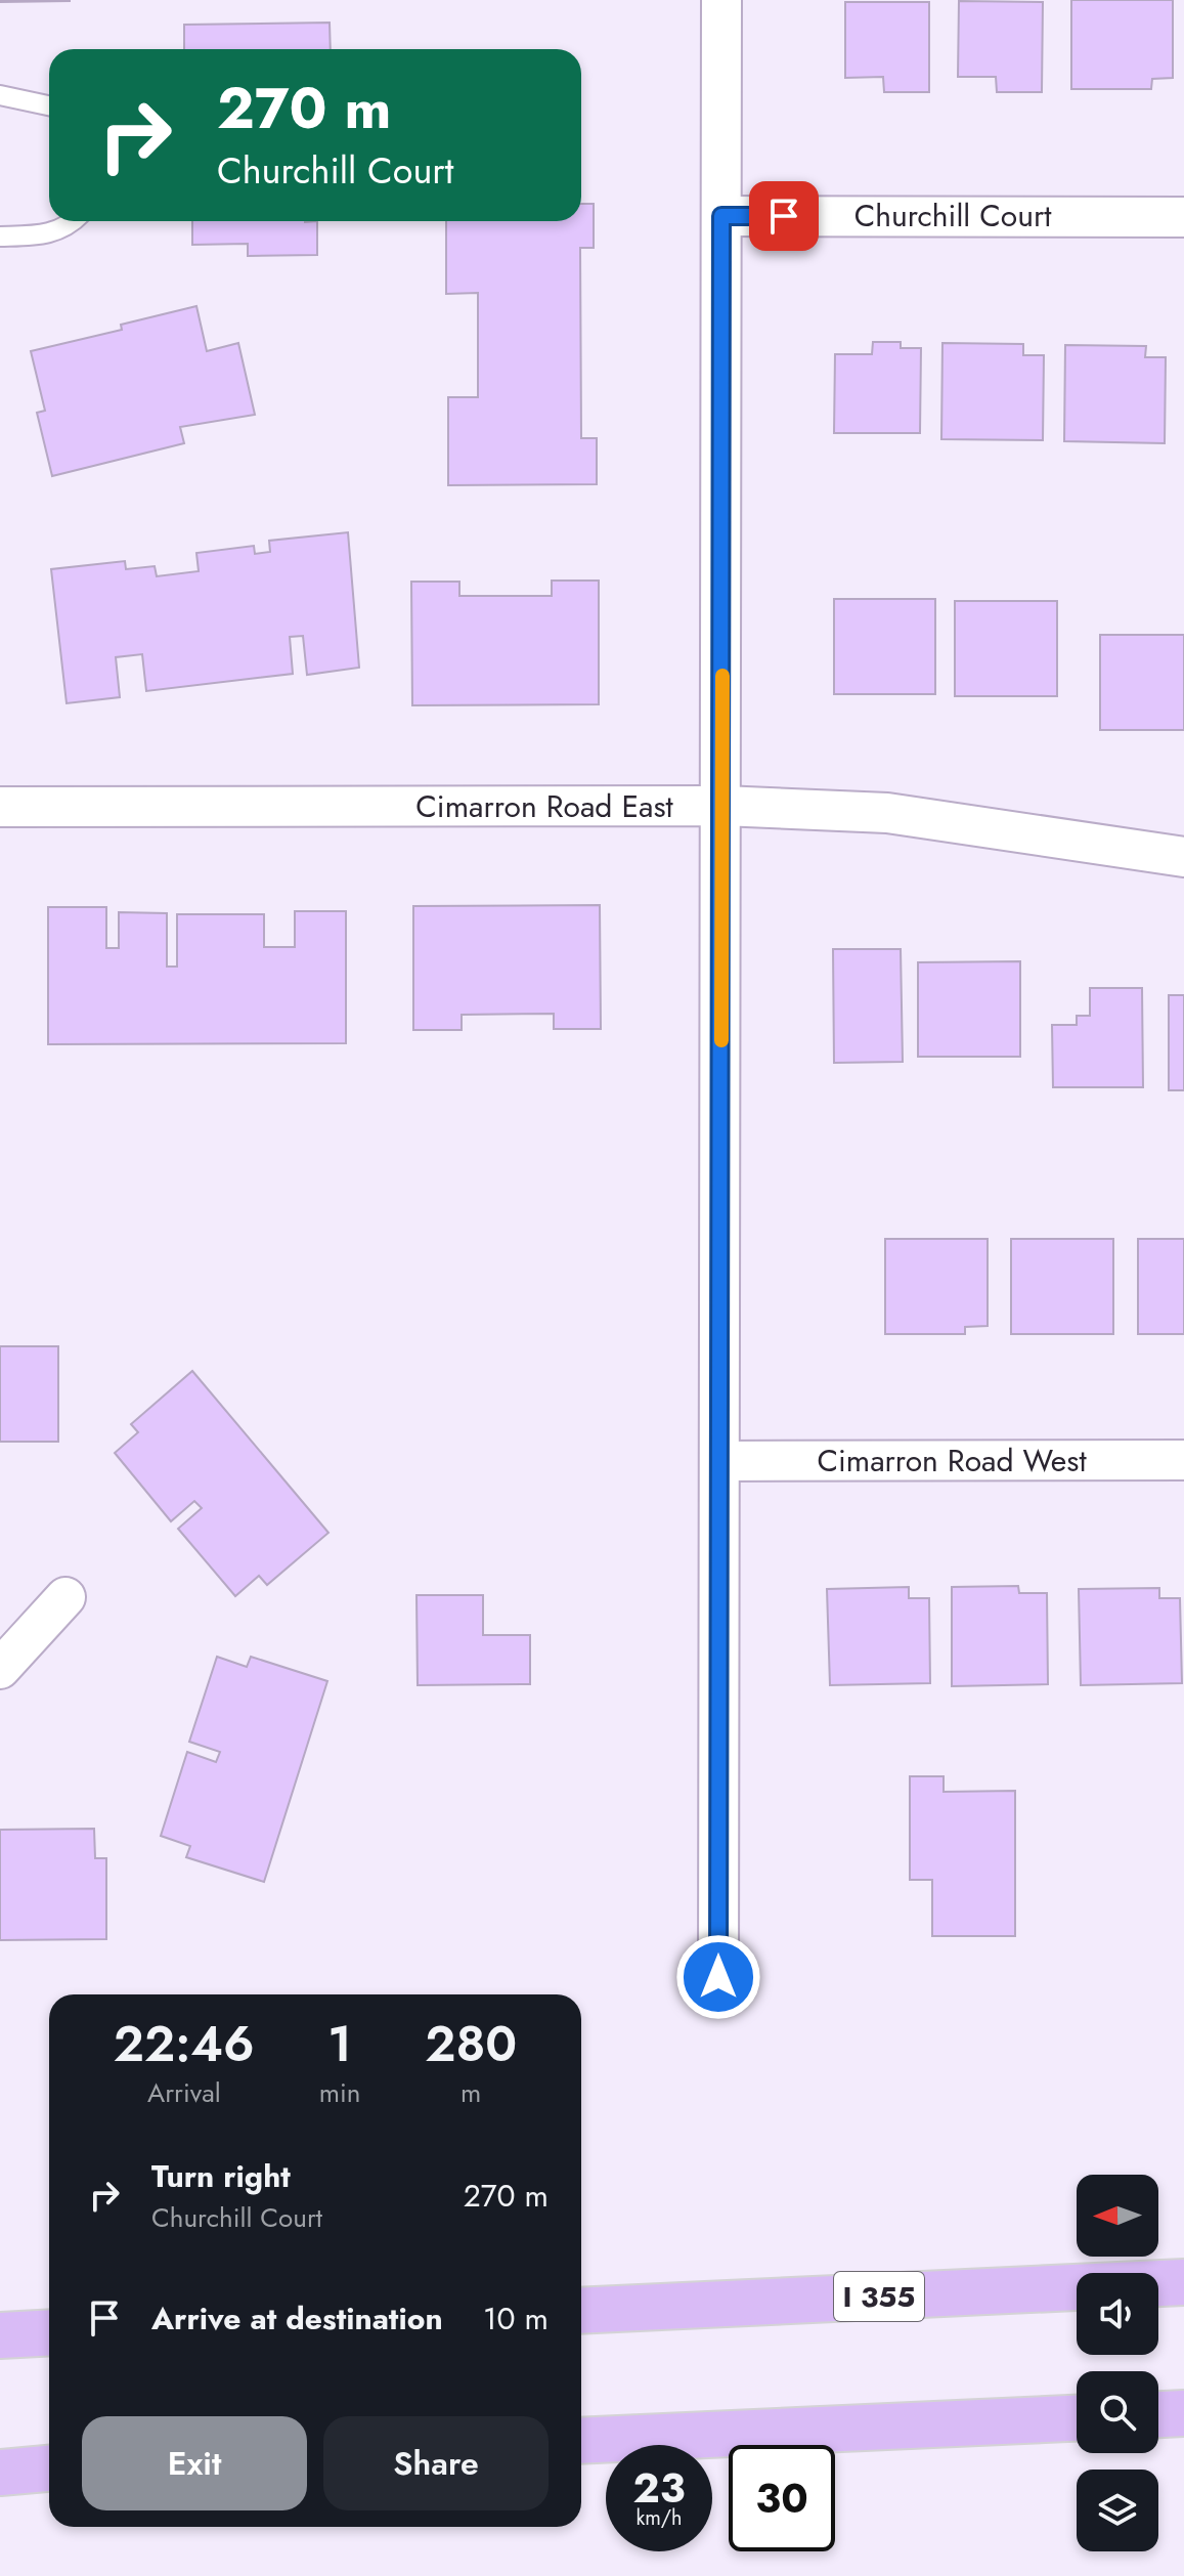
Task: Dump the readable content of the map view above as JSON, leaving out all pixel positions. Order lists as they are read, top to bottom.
{
  "streets": {
    "highway": ["I 355"],
    "street": ["Churchill Court", "Cimarron Road East", "Cimarron Road West"]
  },
  "north": "left",
  "page": {
    "turn": ["270 m", "Churchill Court"],
    "eta": [
      "22:46",
      "Arrival",
      "1",
      "min",
      "280",
      "m"
    ],
    "list": [
      {
        "name": "Turn right",
        "note": "Churchill Court",
        "value": "270 m"
      },
      {
        "name": "Arrive at destination",
        "value": "10 m"
      }
    ],
    "buttons": ["Exit", "Share"],
    "speed": "23 km/h",
    "limit": "30"
  }
}
